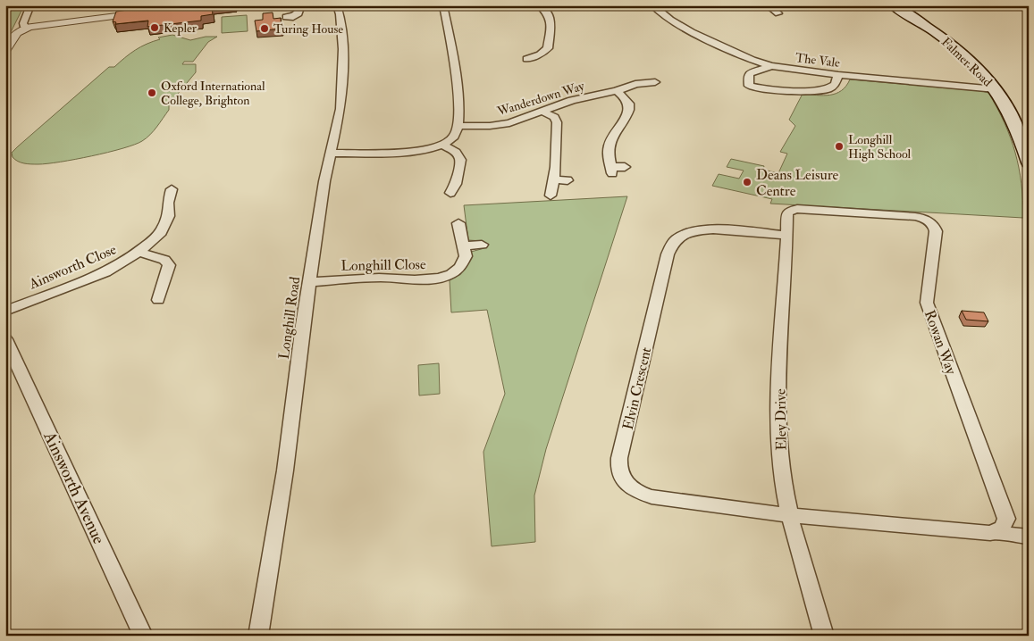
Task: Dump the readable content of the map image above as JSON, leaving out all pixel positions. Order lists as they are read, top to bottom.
{
  "streets": {
    "main road": ["Falmer Road"],
    "street": [
      "The Vale",
      "Wanderdown Way",
      "Longhill Close",
      "Ainsworth Close",
      "Longhill Road",
      "Rowan Way",
      "Elvin Crescent",
      "Eley Drive",
      "Ainsworth Avenue"
    ]
  },
  "crossings": [
    ["The Vale", "Falmer Road"],
    ["Longhill Close", "Longhill Road"],
    ["Rowan Way", "Eley Drive"],
    ["Elvin Crescent", "Eley Drive"]
  ],
  "places": [
    "Kepler",
    "Turing House",
    "Oxford International College, Brighton",
    "Longhill High School",
    "Deans Leisure Centre"
  ]
}
